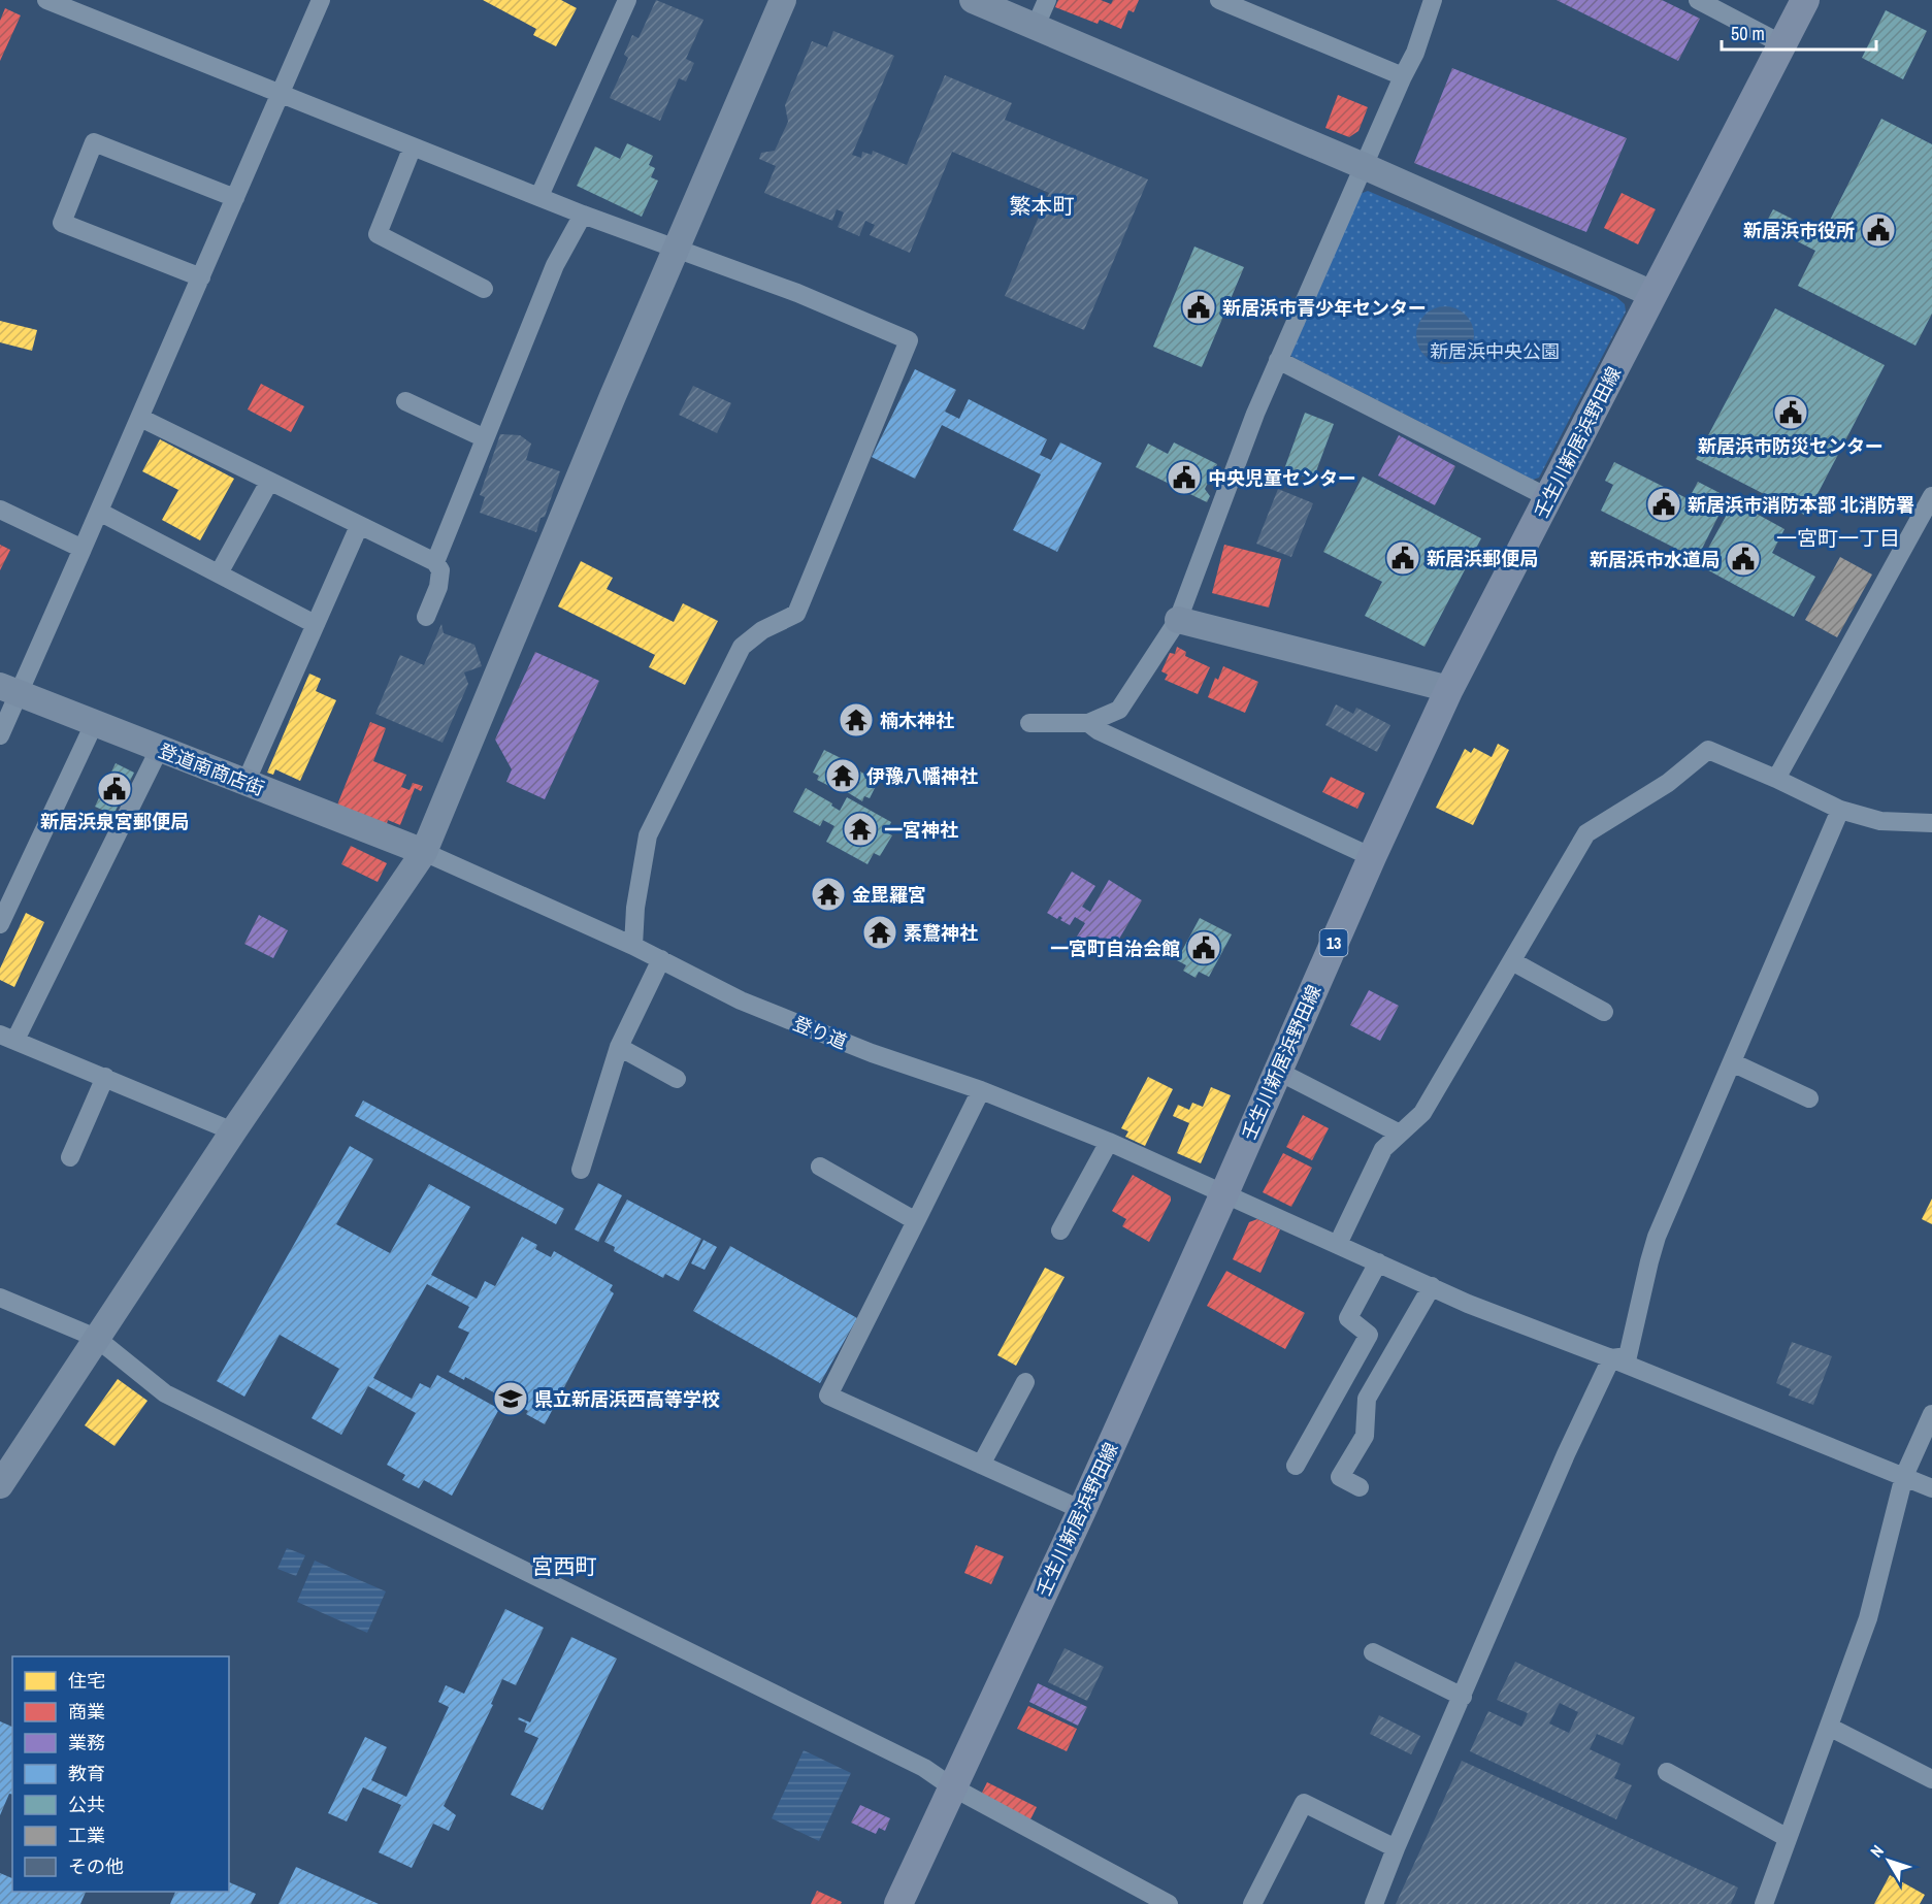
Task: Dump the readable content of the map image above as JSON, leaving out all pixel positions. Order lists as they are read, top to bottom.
{
  "streets": {
    "main road": ["壬生川新居浜野田線", "13"],
    "street": ["登道南商店街", "登り道"]
  },
  "crossings": [
    ["壬生川新居浜野田線", "登り道"],
    ["登道南商店街", "登り道"]
  ],
  "districts": ["繁本町", "一宮町一丁目", "宮西町"],
  "parks": ["新居浜中央公園"],
  "places": {
    "public building": [
      "新居浜市役所",
      "新居浜市青少年センター",
      "新居浜市防災センター",
      "中央児童センター",
      "新居浜市消防本部 北消防署",
      "新居浜郵便局",
      "新居浜市水道局",
      "新居浜泉宮郵便局",
      "一宮町自治会館"
    ],
    "temple": [
      "楠木神社",
      "伊豫八幡神社",
      "一宮神社",
      "金毘羅宮",
      "素鵞神社"
    ],
    "school or university": ["県立新居浜西高等学校"]
  },
  "legend": [
    "住宅",
    "商業",
    "業務",
    "教育",
    "公共",
    "工業",
    "その他"
  ],
  "scale_bar": "50 m",
  "north": "top left"
}
